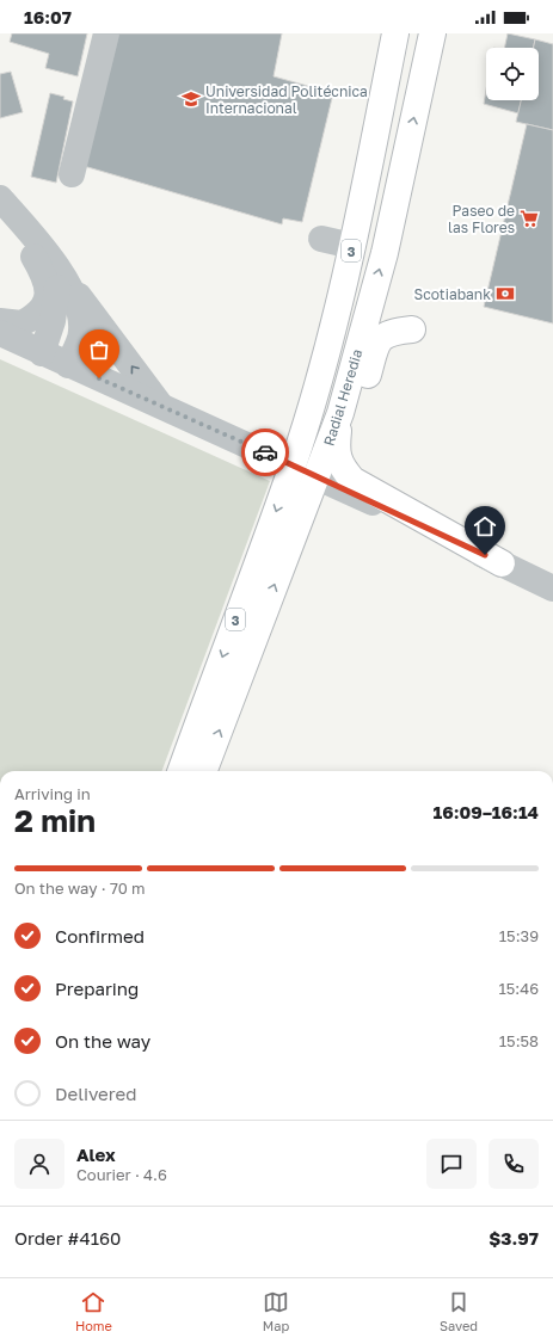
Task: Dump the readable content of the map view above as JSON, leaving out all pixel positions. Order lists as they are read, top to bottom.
{
  "streets": {
    "main road": ["3", "Radial Heredia"]
  },
  "places": {
    "school or university": ["Universidad Politécnica Internacional"],
    "supermarket": ["Paseo de las Flores"],
    "bank": ["Scotiabank"]
  },
  "page": {
    "status": "16:07",
    "heading": ["2 min", "Arriving in", "16:09–16:14"],
    "panel": [
      "Alex",
      "Courier · 4.6",
      "Order #4160",
      "$3.97"
    ],
    "bar": "On the way · 70 m",
    "list": [
      ["Confirmed", "15:39"],
      ["Preparing", "15:46"],
      ["On the way", "15:58"],
      "Delivered"
    ],
    "tabs": ["Home", "Map", "Saved"]
  }
}
